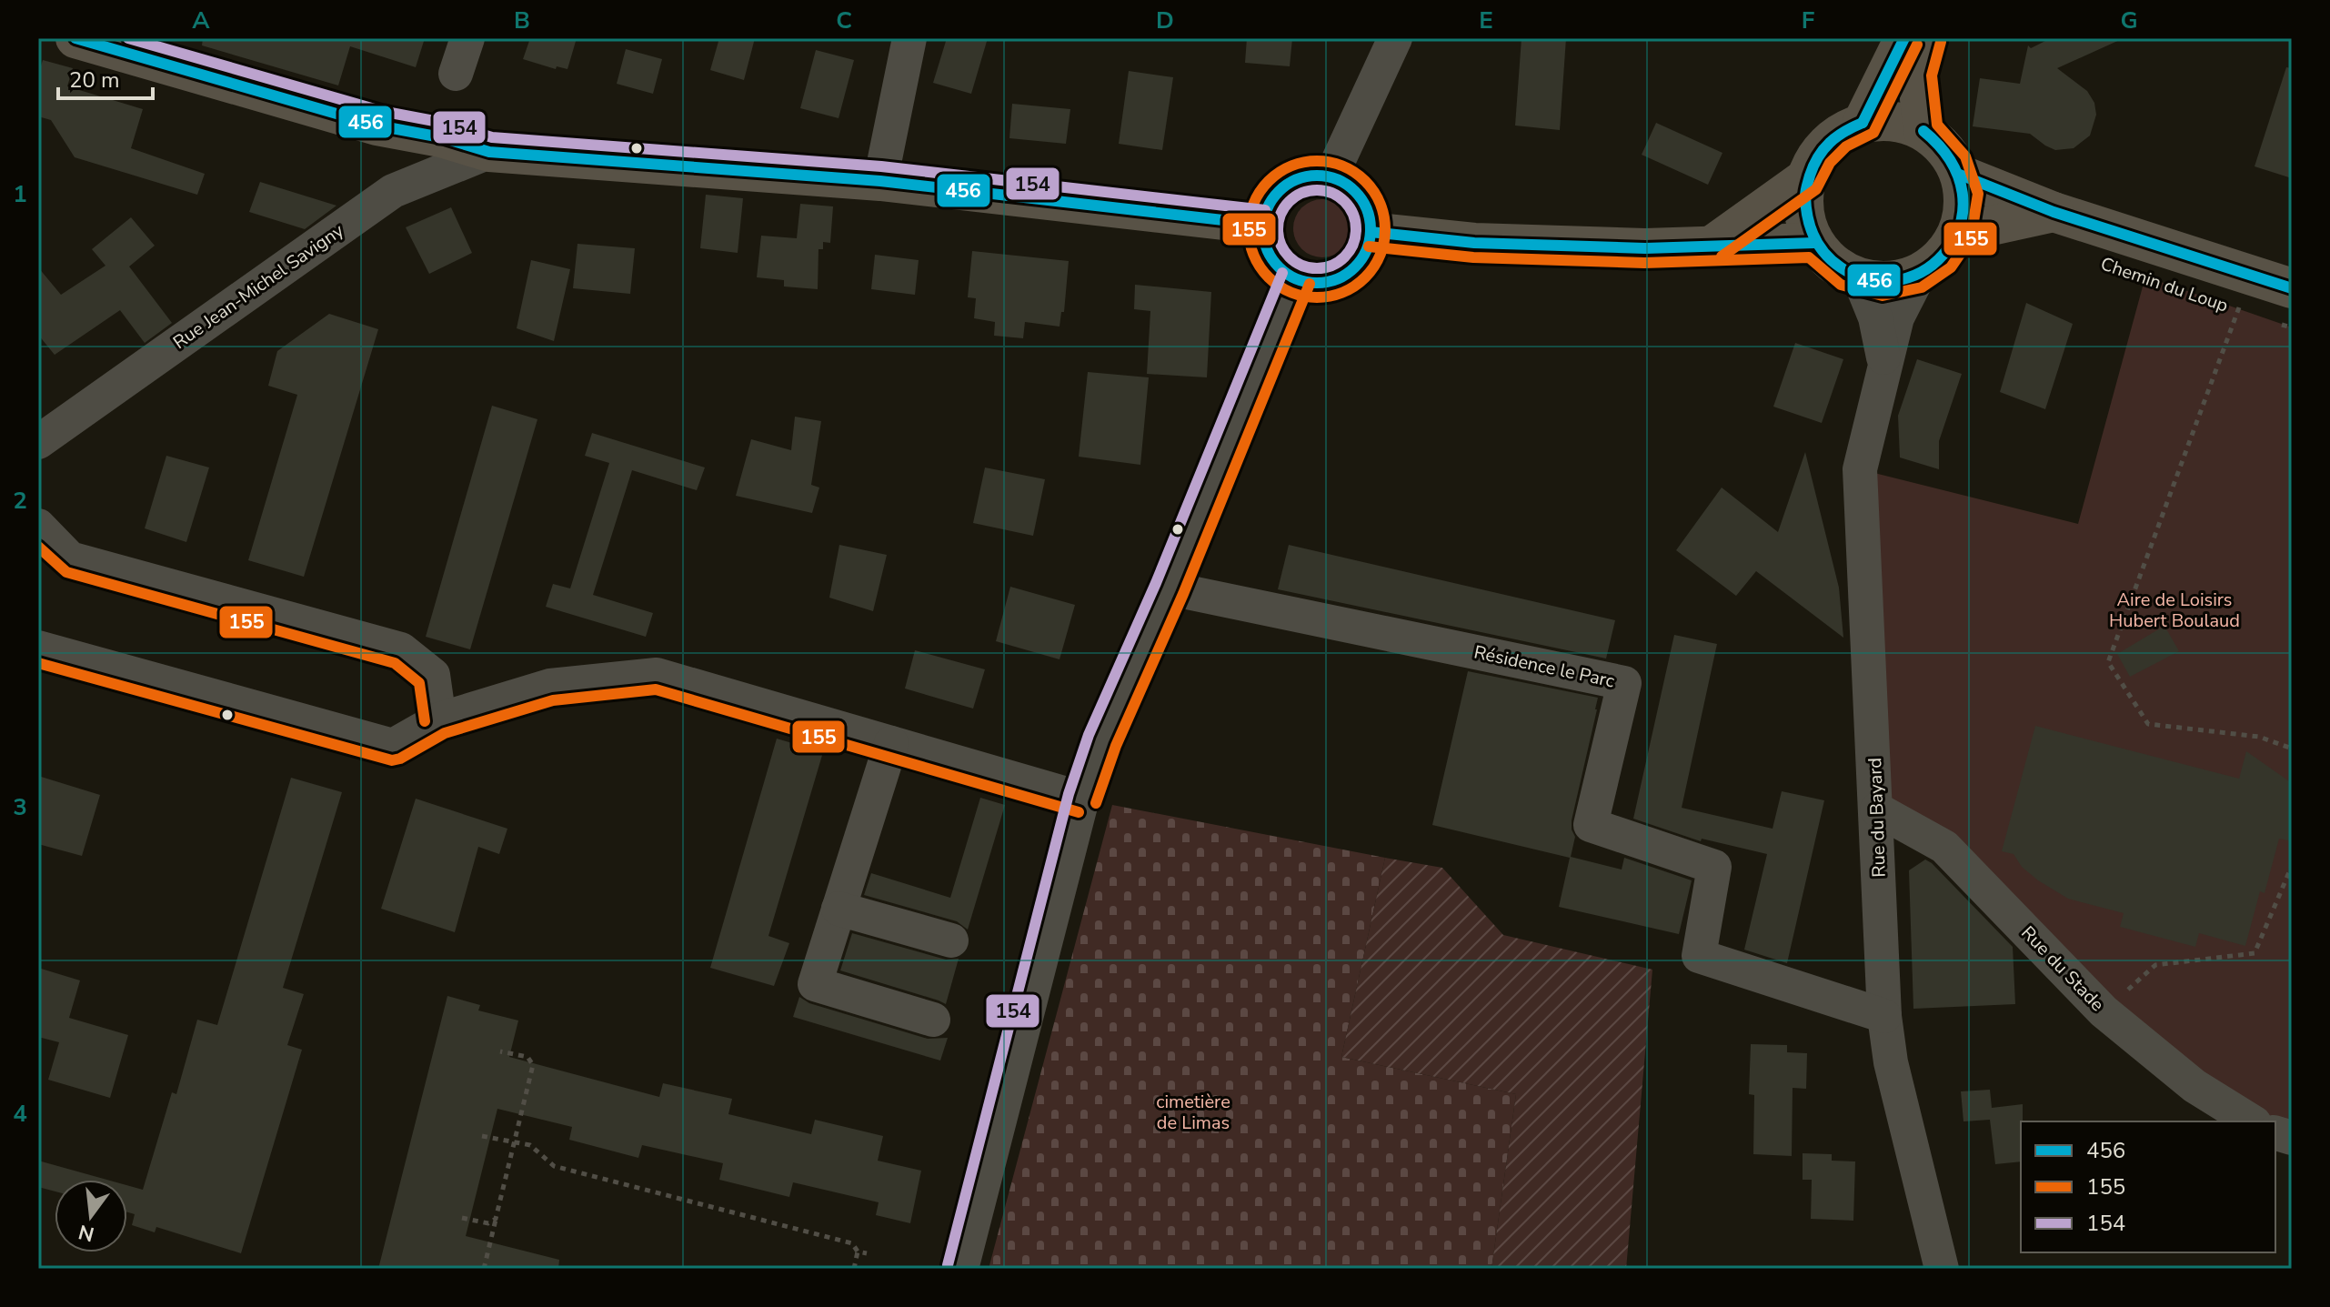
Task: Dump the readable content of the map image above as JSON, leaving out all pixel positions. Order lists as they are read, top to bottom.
{
  "streets": {
    "main road": ["Chemin du Loup"],
    "street": [
      "Rue Jean-Michel Savigny",
      "Résidence le Parc",
      "Rue du Bayard",
      "Rue du Stade"
    ]
  },
  "crossings": [
    ["Chemin du Loup", "Rue du Bayard"],
    ["Résidence le Parc", "Rue du Bayard"],
    ["Rue du Bayard", "Rue du Stade"]
  ],
  "parks": ["Aire de Loisirs Hubert Boulaud", "cimetière de Limas"],
  "lines": ["transit line 456", "transit line 154", "transit line 155"],
  "legend": ["456", "155", "154"],
  "scale_bar": "20 m",
  "north": "bottom",
  "grid": {
    "columns": [
      "A",
      "B",
      "C",
      "D",
      "E",
      "F",
      "G"
    ],
    "rows": [
      "1",
      "2",
      "3",
      "4"
    ]
  }
}
